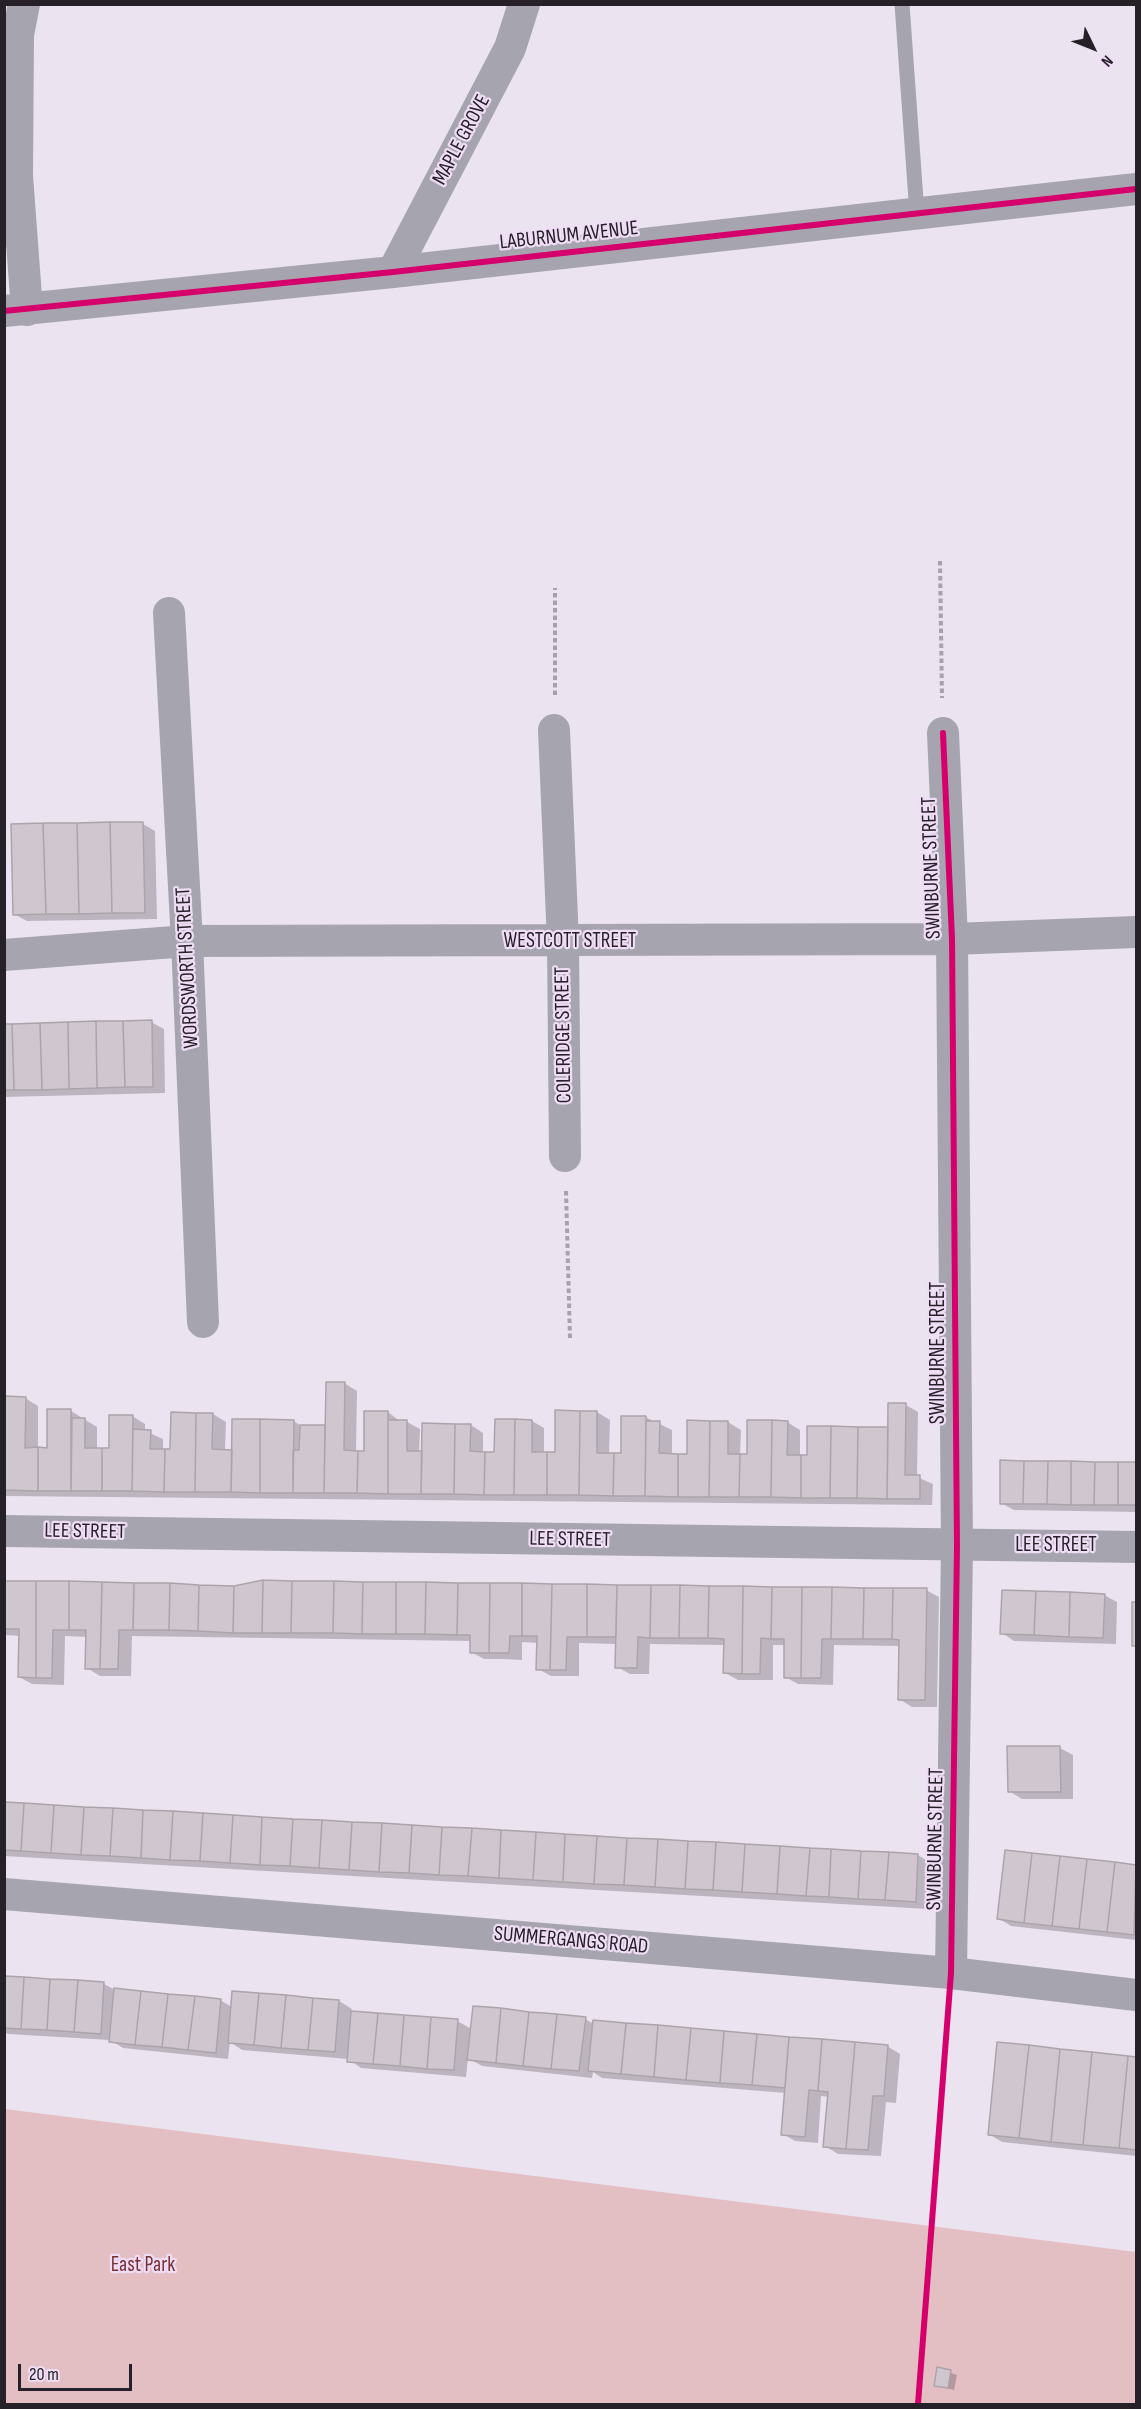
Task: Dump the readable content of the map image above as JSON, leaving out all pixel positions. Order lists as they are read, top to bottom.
{
  "streets": {
    "street": [
      "MAPLE GROVE",
      "LABURNUM AVENUE",
      "SWINBURNE STREET",
      "WESTCOTT STREET",
      "WORDSWORTH STREET",
      "COLERIDGE STREET",
      "LEE STREET",
      "SUMMERGANGS ROAD"
    ]
  },
  "crossings": [
    ["MAPLE GROVE", "LABURNUM AVENUE"],
    ["SWINBURNE STREET", "WESTCOTT STREET"],
    ["SWINBURNE STREET", "LEE STREET"],
    ["SWINBURNE STREET", "SUMMERGANGS ROAD"],
    ["WESTCOTT STREET", "WORDSWORTH STREET"],
    ["WESTCOTT STREET", "COLERIDGE STREET"]
  ],
  "parks": ["East Park"],
  "scale_bar": "20 m",
  "north": "bottom right"
}
